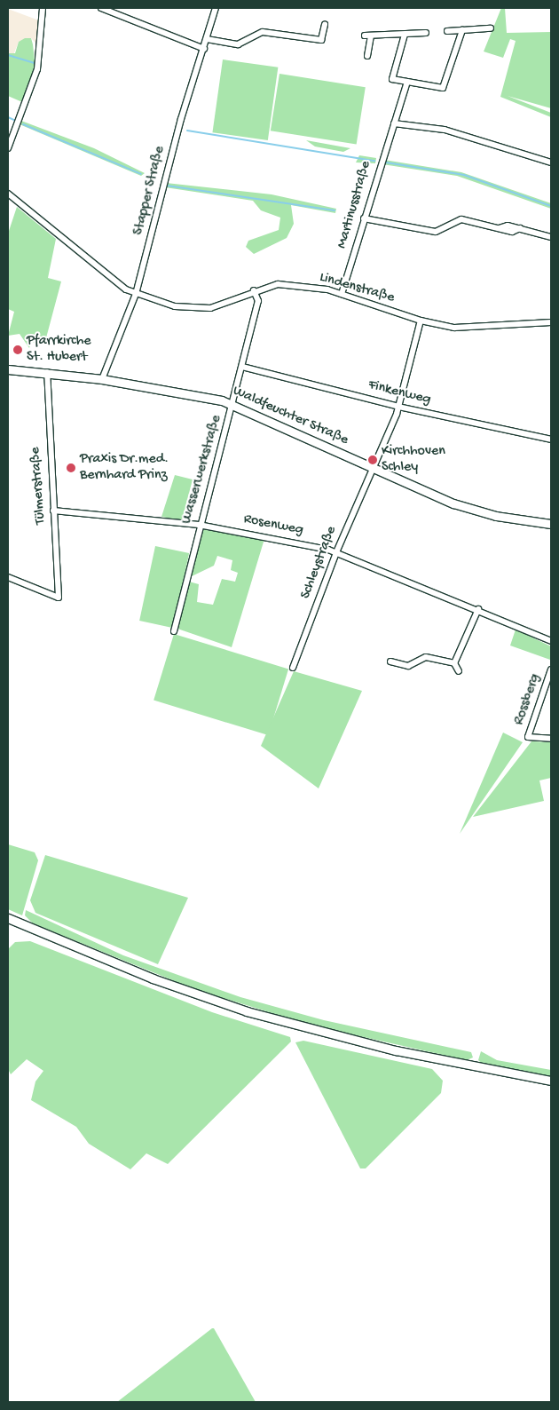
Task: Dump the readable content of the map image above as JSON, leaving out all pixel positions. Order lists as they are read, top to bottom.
{
  "streets": {
    "street": [
      "Stapper Straße",
      "Martinusstraße",
      "Lindenstraße",
      "Finkenweg",
      "Waldfeuchter Straße",
      "Wasserwerkstraße",
      "Tülmerstraße",
      "Rosenweg",
      "Schleystraße",
      "Rossberg"
    ]
  },
  "crossings": [
    ["Stapper Straße", "Lindenstraße"],
    ["Stapper Straße", "Waldfeuchter Straße"],
    ["Martinusstraße", "Lindenstraße"],
    ["Lindenstraße", "Wasserwerkstraße"],
    ["Lindenstraße", "Schleystraße"],
    ["Finkenweg", "Wasserwerkstraße"],
    ["Finkenweg", "Schleystraße"],
    ["Waldfeuchter Straße", "Wasserwerkstraße"],
    ["Waldfeuchter Straße", "Tülmerstraße"],
    ["Waldfeuchter Straße", "Schleystraße"],
    ["Wasserwerkstraße", "Rosenweg"],
    ["Tülmerstraße", "Rosenweg"],
    ["Rosenweg", "Schleystraße"]
  ],
  "places": ["Pfarrkirche St. Hubert", "Kirchhoven Schley", "Praxis Dr.med. Bernhard Prinz"]
}
